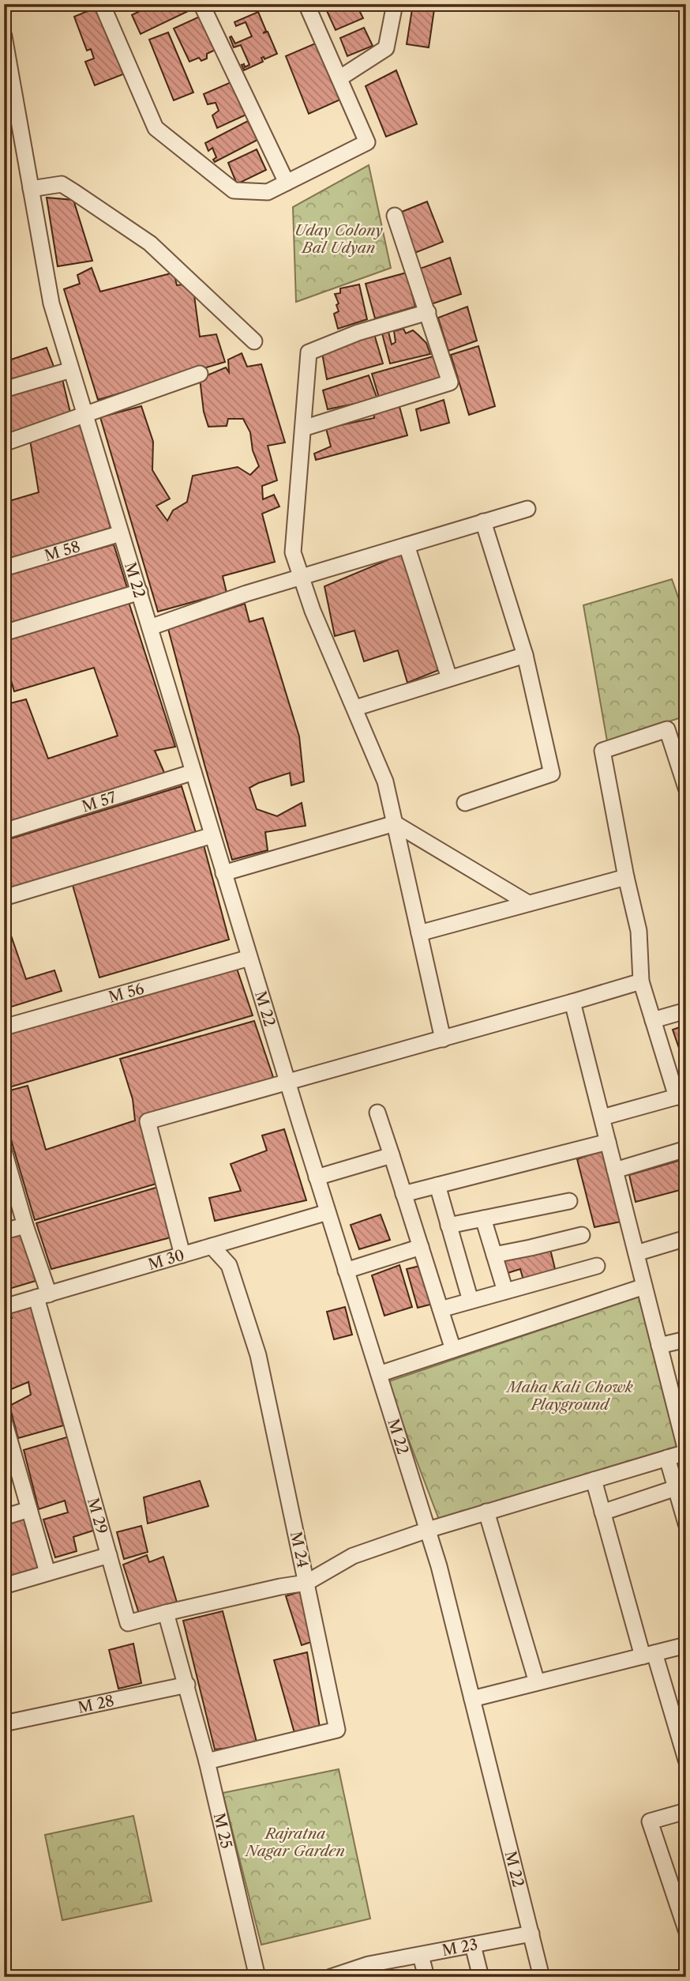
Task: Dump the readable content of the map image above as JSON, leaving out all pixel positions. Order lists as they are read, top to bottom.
{
  "streets": {
    "street": [
      "M 58",
      "M 22",
      "M 57",
      "M 56",
      "M 30",
      "M 29",
      "M 24",
      "M 28",
      "M 25",
      "M 23"
    ]
  },
  "crossings": [
    ["M 58", "M 22"],
    ["M 22", "M 57"],
    ["M 22", "M 56"],
    ["M 22", "M 30"],
    ["M 22", "M 23"],
    ["M 30", "M 29"],
    ["M 30", "M 24"],
    ["M 24", "M 25"],
    ["M 28", "M 25"]
  ],
  "parks": ["Uday Colony Bal Udyan", "Maha Kali Chowk Playground", "Rajratna Nagar Garden"]
}
